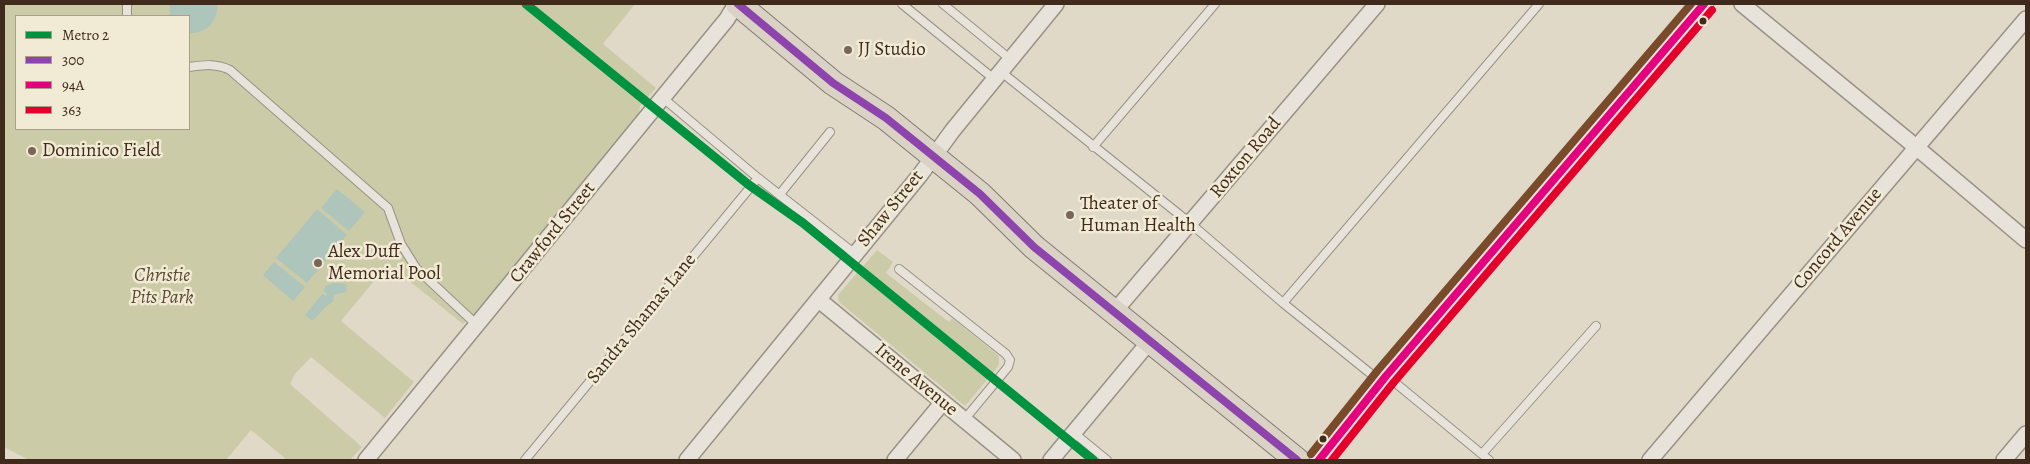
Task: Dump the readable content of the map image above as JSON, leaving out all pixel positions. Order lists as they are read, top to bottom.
{
  "streets": {
    "street": [
      "Roxton Road",
      "Shaw Street",
      "Crawford Street",
      "Concord Avenue",
      "Irene Avenue"
    ],
    "lane": ["Sandra Shamas Lane"]
  },
  "crossings": [
    ["Shaw Street", "Irene Avenue"]
  ],
  "parks": ["Christie Pits Park"],
  "places": [
    "JJ Studio",
    "Dominico Field",
    "Theater of Human Health",
    "Alex Duff Memorial Pool"
  ],
  "lines": [
    "metro line 2",
    "transit line 300",
    "transit line 94A",
    "transit line 363"
  ],
  "legend": [
    "Metro 2",
    "300",
    "94A",
    "363"
  ]
}
